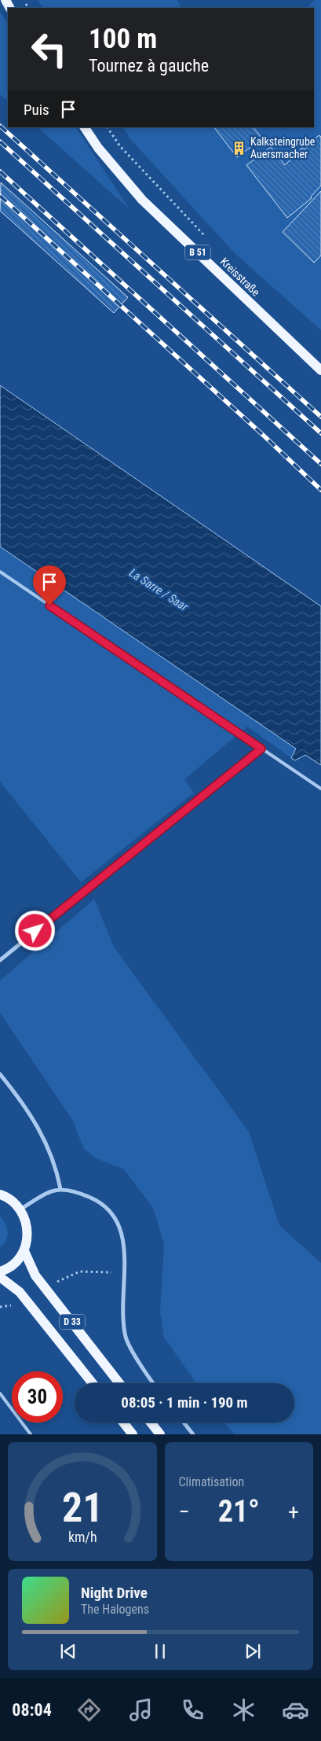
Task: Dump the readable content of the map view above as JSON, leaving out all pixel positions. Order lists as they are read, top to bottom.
{
  "streets": {
    "main road": ["B 51", "Kreisstraße", "D 33"]
  },
  "water": ["La Sarre / Saar"],
  "places": {
    "building": ["Kalksteingrube Auersmacher"]
  },
  "page": {
    "turn": ["100 m", "Tournez à gauche"],
    "then": "Puis",
    "limit": "30",
    "trip": "08:05 · 1 min · 190 m",
    "tile": "Climatisation",
    "heat": ["−", "21°", "+"],
    "song": ["Night Drive", "The Halogens"],
    "tabs": "08:04",
    "gauge": ["21", "km/h"]
  }
}
